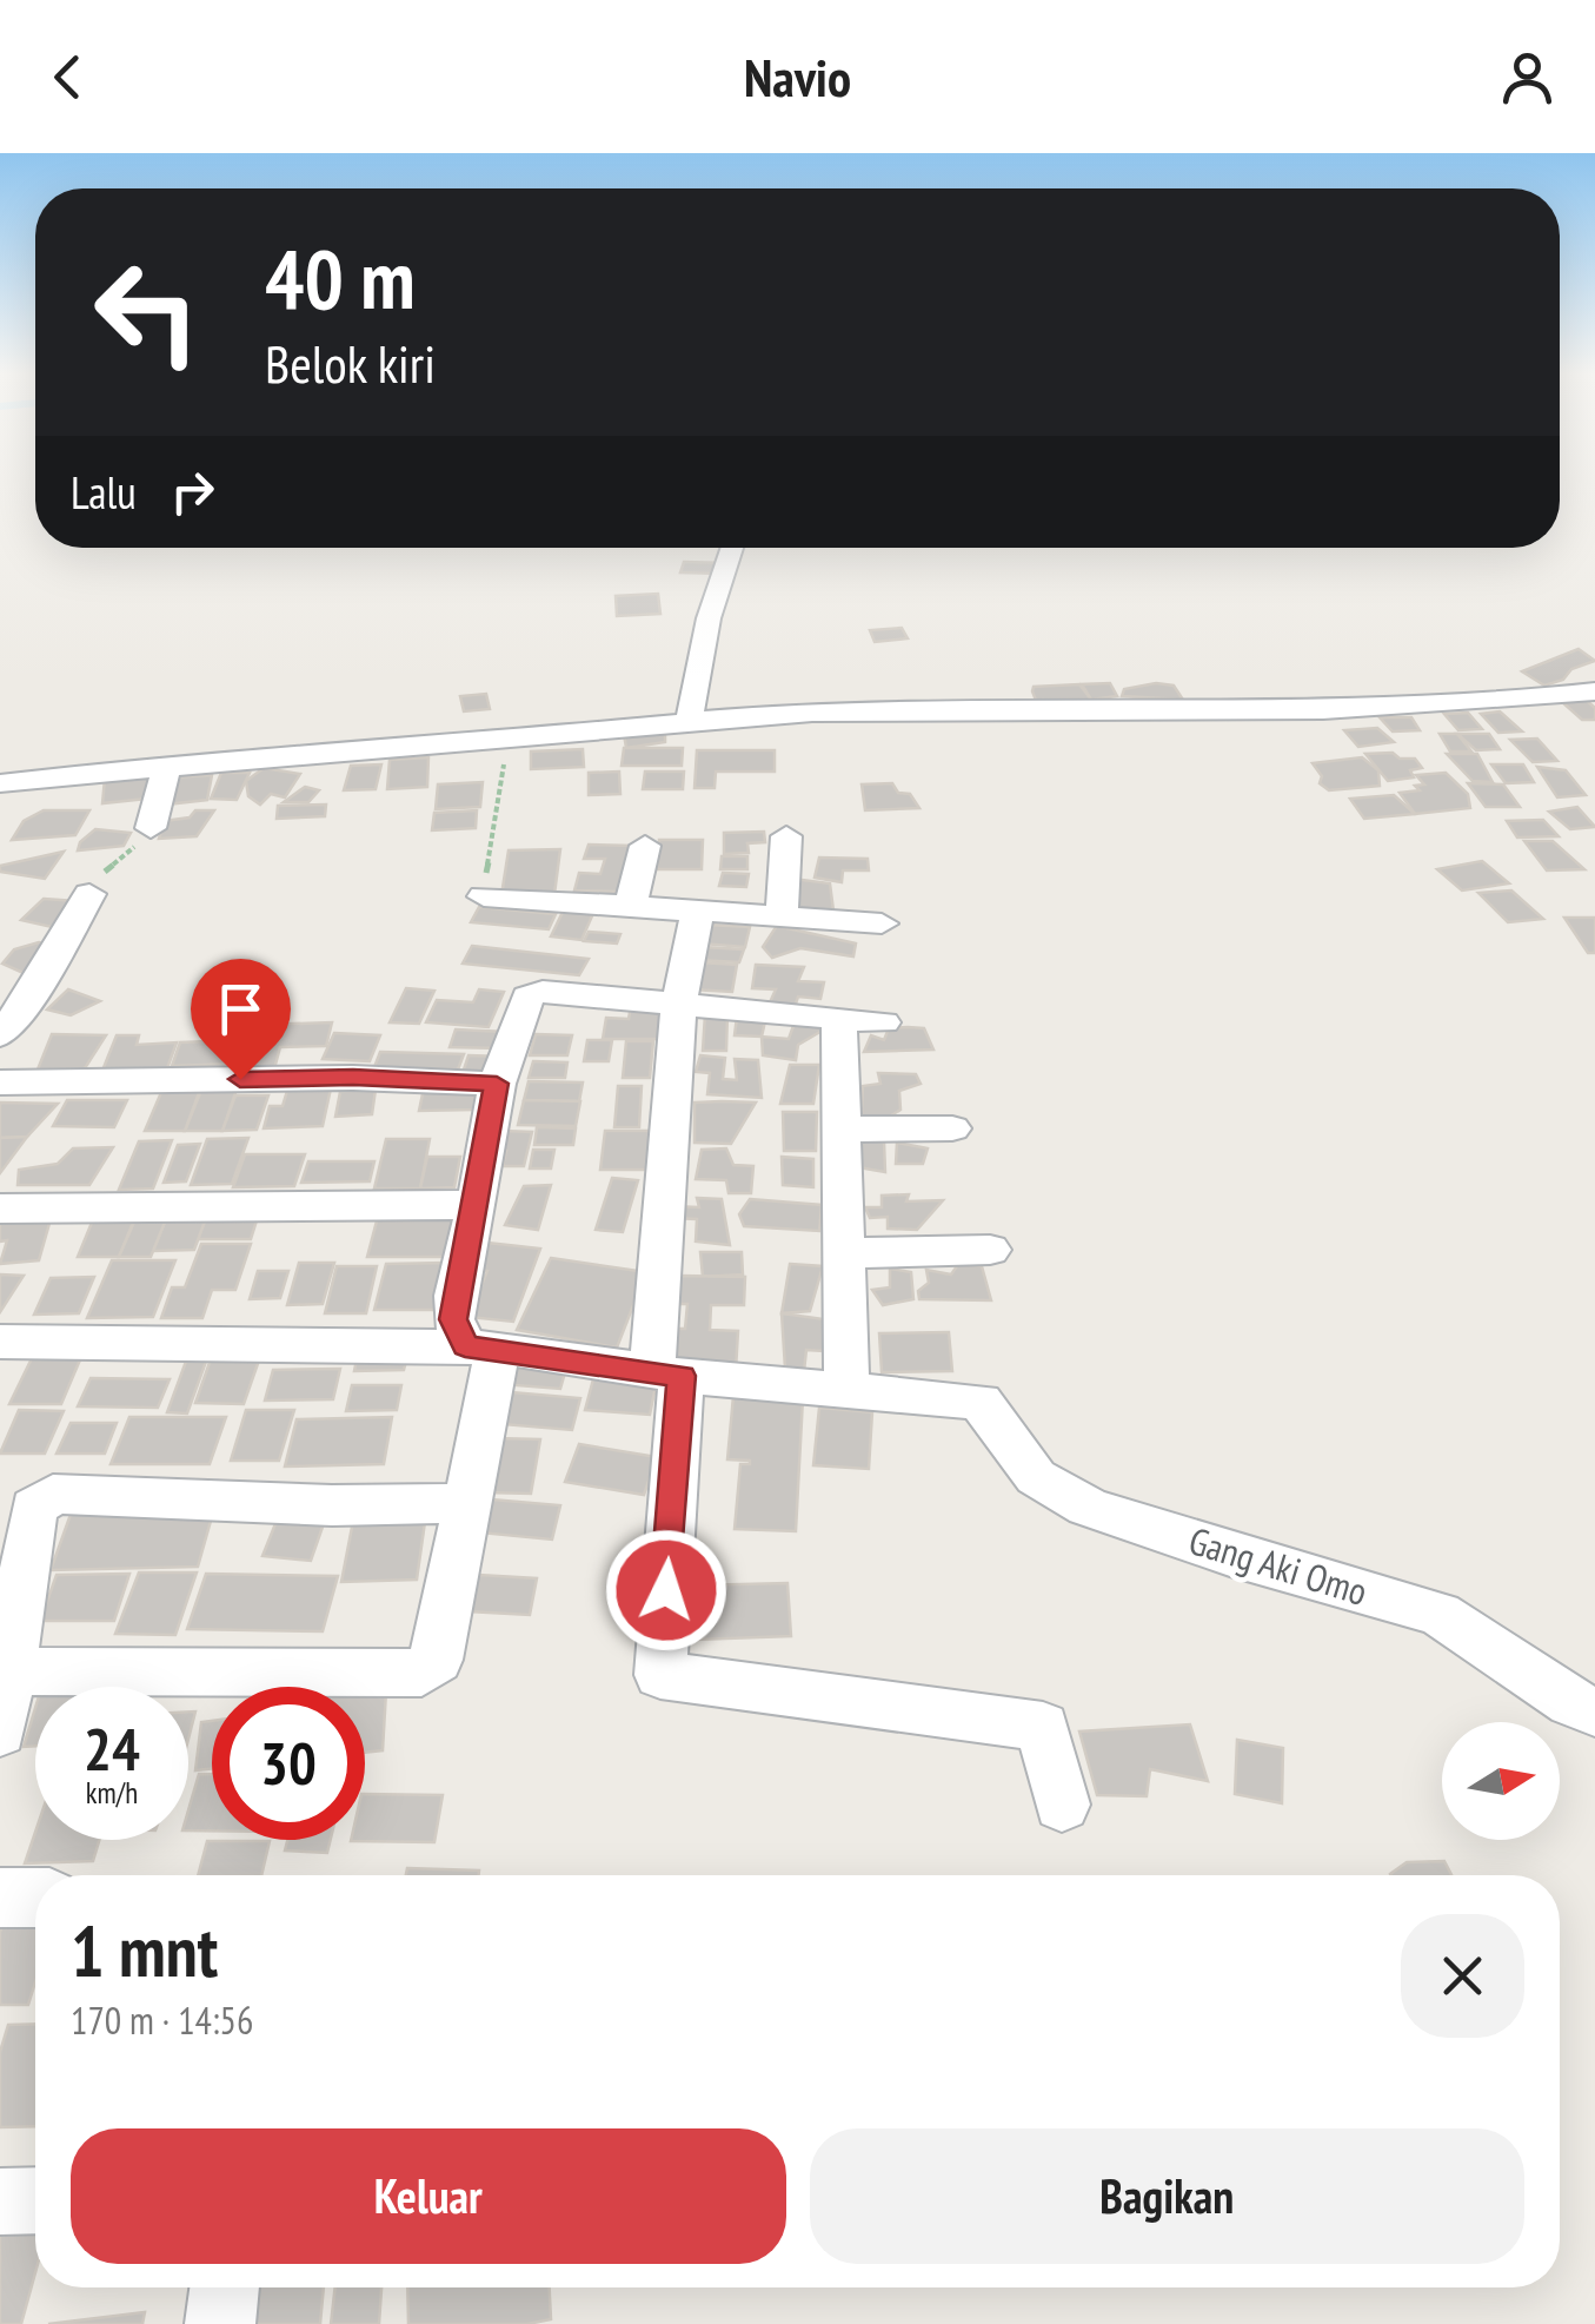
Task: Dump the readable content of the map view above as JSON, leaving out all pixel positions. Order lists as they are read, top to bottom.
{
  "streets": {
    "street": ["Gang Aki Omo"]
  },
  "north": "right",
  "page": {
    "header": "Navio",
    "turn": ["40 m", "Belok kiri"],
    "then": "Lalu",
    "speed": "24 km/h",
    "limit": "30",
    "heading": ["1 mnt", "170 m · 14:56"],
    "buttons": ["Keluar", "Bagikan"]
  }
}
